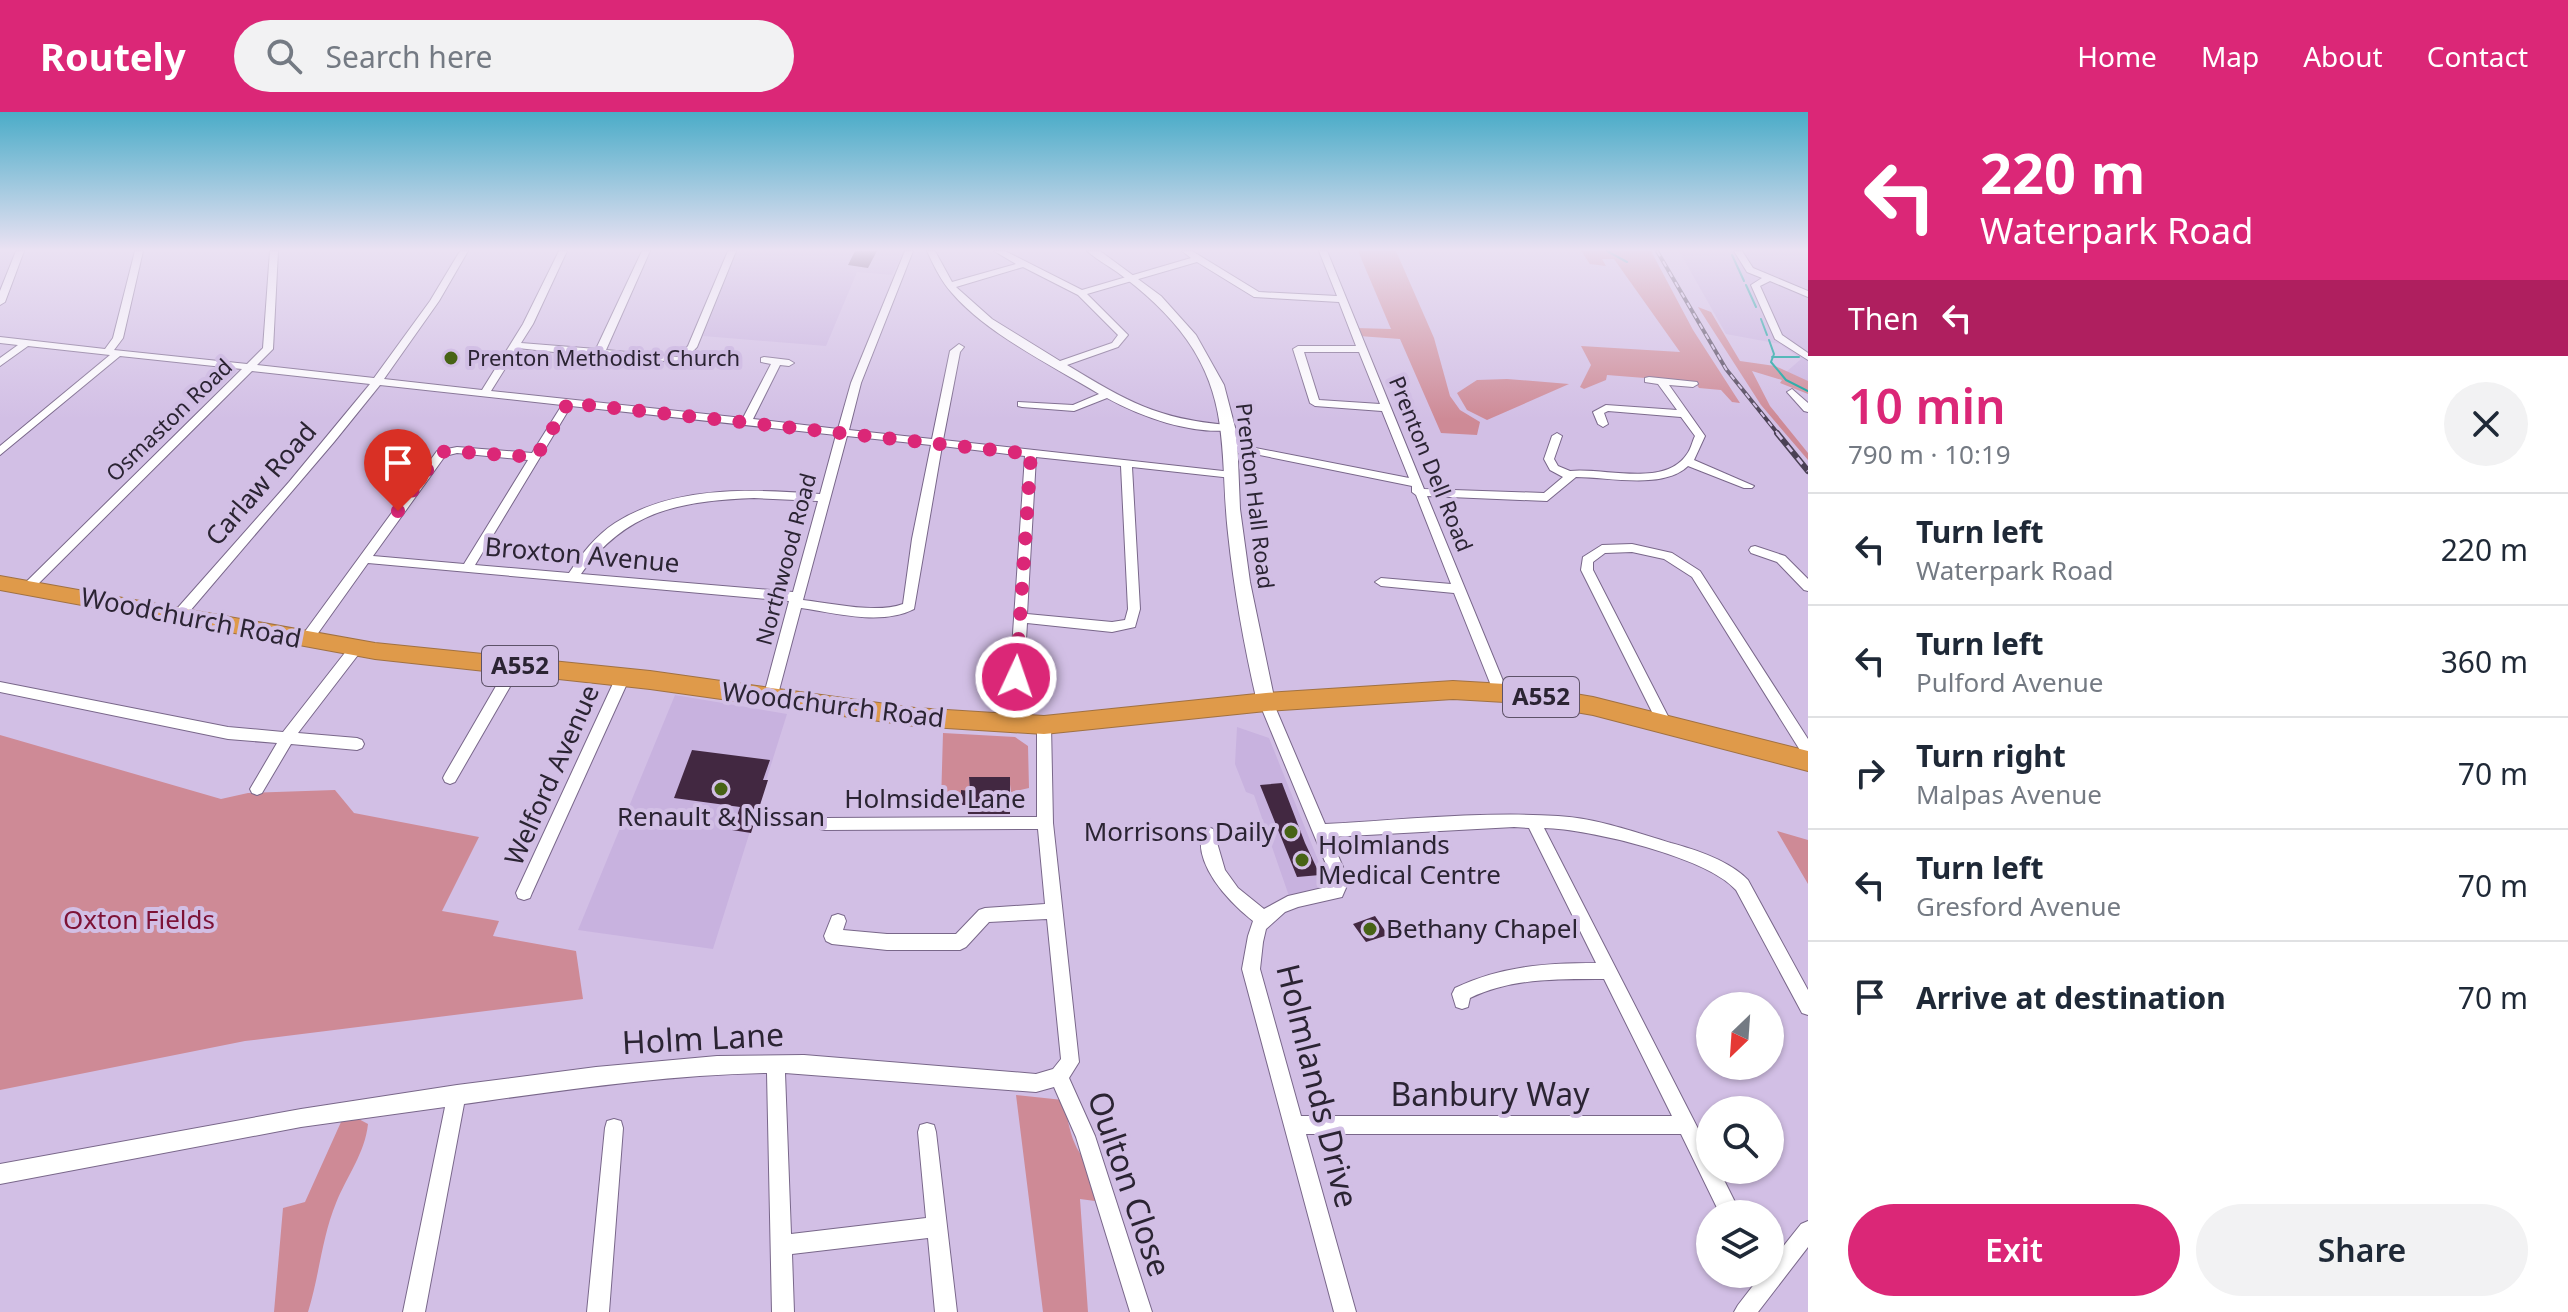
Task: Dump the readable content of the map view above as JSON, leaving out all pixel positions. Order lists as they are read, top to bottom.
{
  "streets": {
    "highway": ["Woodchurch Road", "A552"],
    "street": [
      "Osmaston Road",
      "Prenton Dell Road",
      "Carlaw Road",
      "Prenton Hall Road",
      "Broxton Avenue",
      "Northwood Road",
      "Welford Avenue",
      "Holmside Lane",
      "Holm Lane",
      "Holmlands Drive",
      "Banbury Way",
      "Oulton Close"
    ]
  },
  "crossings": [
    ["Osmaston Road", "Woodchurch Road"],
    ["Prenton Dell Road", "Woodchurch Road"],
    ["Carlaw Road", "Woodchurch Road"],
    ["Prenton Hall Road", "Woodchurch Road"],
    ["Broxton Avenue", "Northwood Road"],
    ["Northwood Road", "Woodchurch Road"],
    ["Woodchurch Road", "Welford Avenue"],
    ["Holm Lane", "Oulton Close"],
    ["Holmlands Drive", "Banbury Way"]
  ],
  "parks": ["Oxton Fields"],
  "places": [
    "Prenton Methodist Church",
    "Renault & Nissan",
    "Morrisons Daily",
    "Holmlands Medical Centre",
    "Bethany Chapel"
  ],
  "north": "bottom left",
  "page": {
    "header": "Routely",
    "search": "Search here",
    "nav": [
      "Home",
      "Map",
      "About",
      "Contact"
    ],
    "turn": ["220 m", "Waterpark Road"],
    "then": "Then",
    "heading": ["10 min", "790 m · 10:19"],
    "list": [
      {
        "name": "Turn left",
        "note": "Waterpark Road",
        "value": "220 m"
      },
      {
        "name": "Turn left",
        "note": "Pulford Avenue",
        "value": "360 m"
      },
      {
        "name": "Turn right",
        "note": "Malpas Avenue",
        "value": "70 m"
      },
      {
        "name": "Turn left",
        "note": "Gresford Avenue",
        "value": "70 m"
      },
      {
        "name": "Arrive at destination",
        "value": "70 m"
      }
    ],
    "buttons": ["Exit", "Share"]
  }
}
